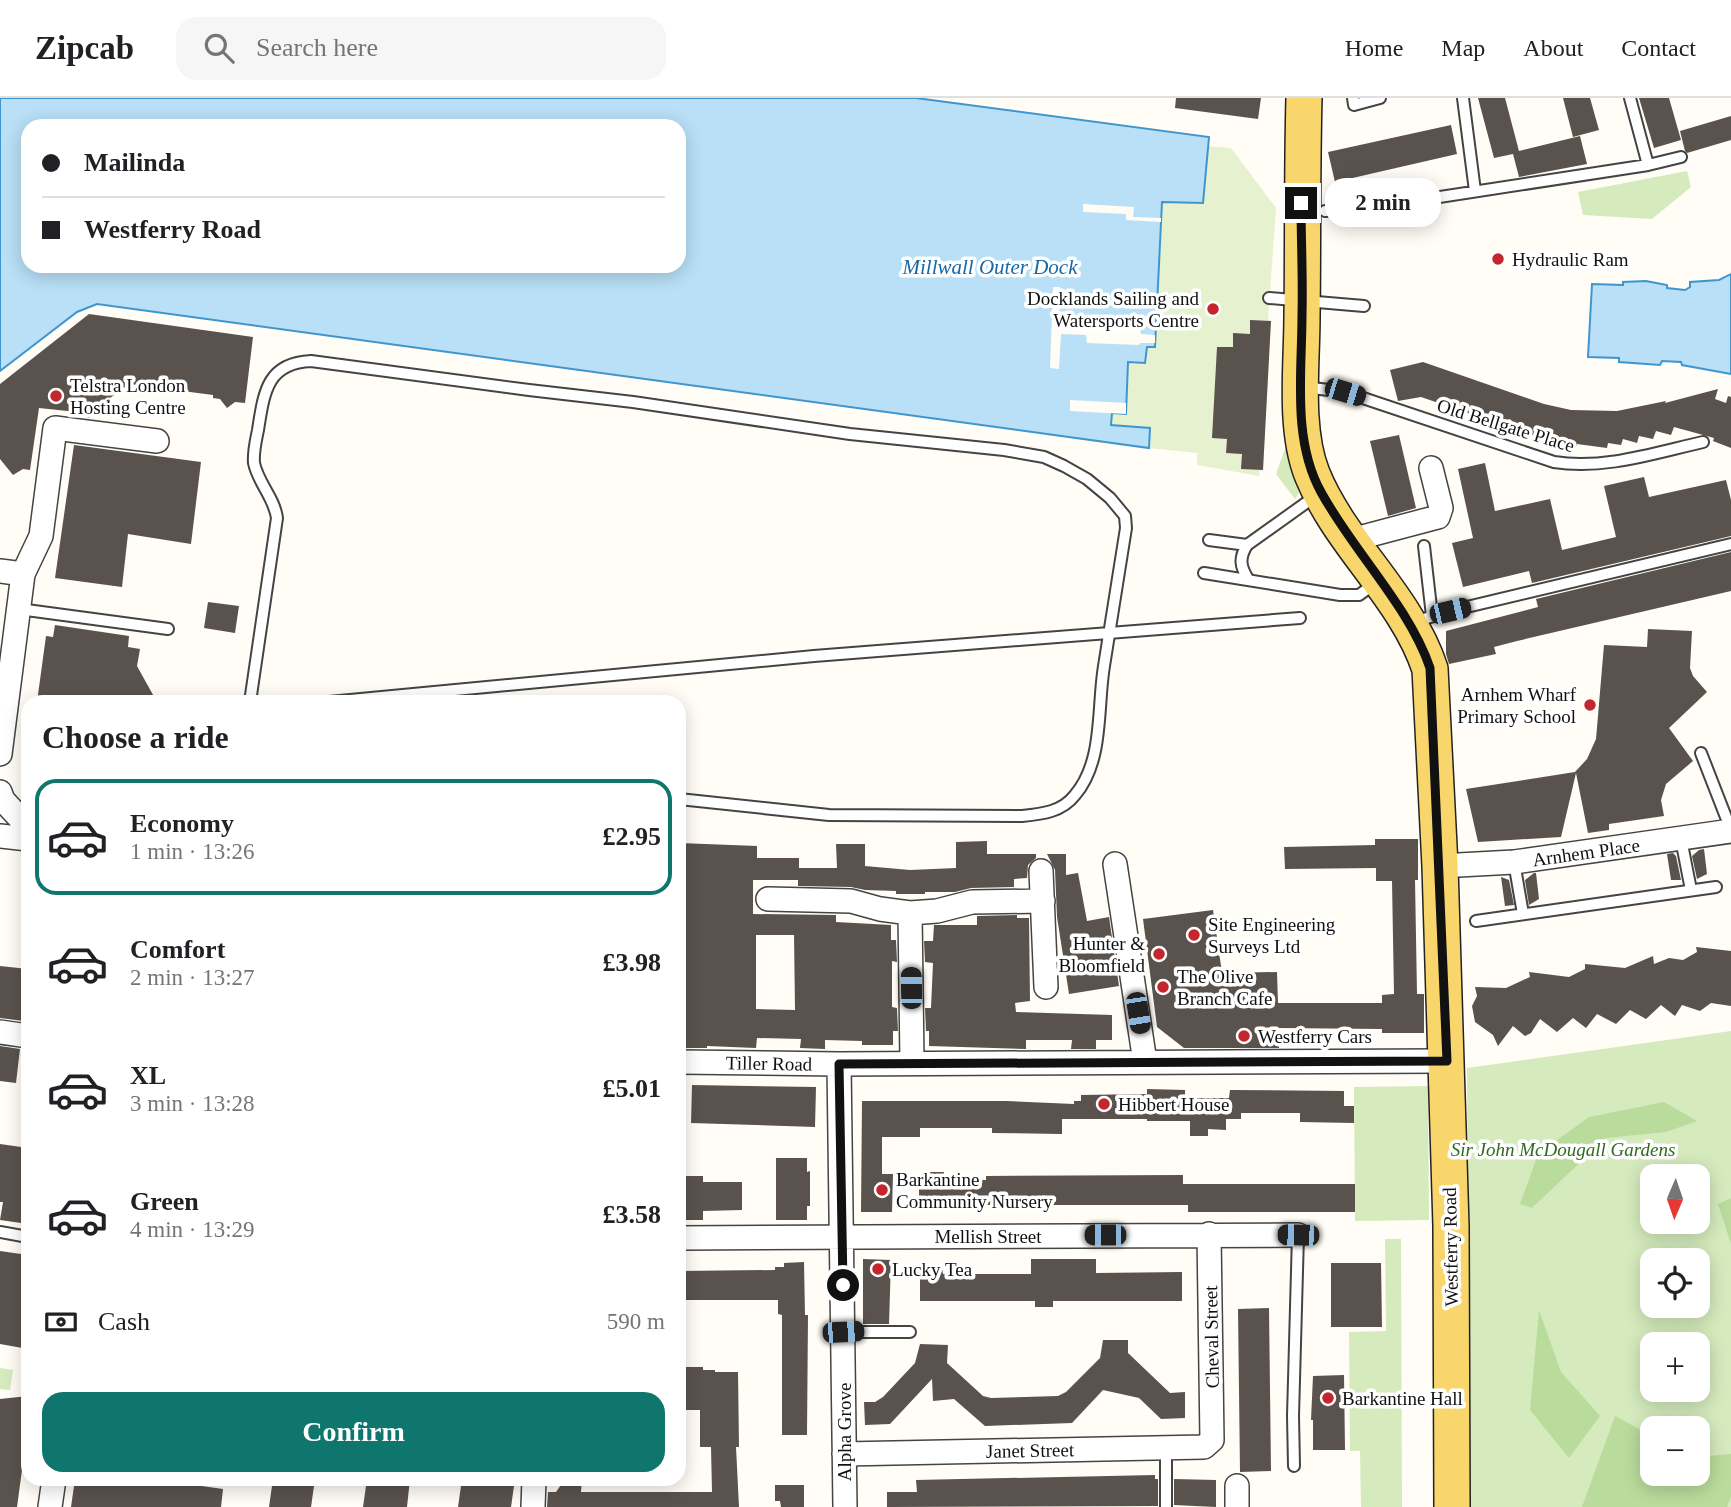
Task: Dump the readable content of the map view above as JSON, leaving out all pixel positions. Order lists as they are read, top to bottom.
{
  "streets": {
    "main road": ["Westferry Road"],
    "street": [
      "Arnhem Place",
      "Tiller Road",
      "Mellish Street",
      "Cheval Street",
      "Alpha Grove",
      "Janet Street"
    ],
    "lane": ["Old Bellgate Place"]
  },
  "crossings": [
    ["Old Bellgate Place", "Westferry Road"],
    ["Arnhem Place", "Westferry Road"],
    ["Tiller Road", "Westferry Road"],
    ["Tiller Road", "Alpha Grove"],
    ["Mellish Street", "Cheval Street"],
    ["Mellish Street", "Alpha Grove"],
    ["Cheval Street", "Janet Street"],
    ["Alpha Grove", "Janet Street"]
  ],
  "water": ["Millwall Outer Dock"],
  "parks": ["Sir John McDougall Gardens"],
  "places": [
    "Hydraulic Ram",
    "Docklands Sailing and Watersports Centre",
    "Telstra London Hosting Centre",
    "Arnhem Wharf Primary School",
    "Site Engineering Surveys Ltd",
    "Hunter & Bloomfield",
    "The Olive Branch Cafe",
    "Westferry Cars",
    "Hibbert House",
    "Barkantine Community Nursery",
    "Lucky Tea",
    "Barkantine Hall"
  ],
  "north": "bottom",
  "page": {
    "header": "Zipcab",
    "search": "Search here",
    "nav": [
      "Home",
      "Map",
      "About",
      "Contact"
    ],
    "banner": ["Mailinda", "Westferry Road"],
    "bubble": "2 min",
    "heading": "Choose a ride",
    "list": [
      {
        "name": "Economy",
        "note": "1 min · 13:26",
        "value": "£2.95"
      },
      {
        "name": "Comfort",
        "note": "2 min · 13:27",
        "value": "£3.98"
      },
      {
        "name": "XL",
        "note": "3 min · 13:28",
        "value": "£5.01"
      },
      {
        "name": "Green",
        "note": "4 min · 13:29",
        "value": "£3.58"
      }
    ],
    "map_buttons": ["+", "−"],
    "pay": ["Cash", "590 m"],
    "buttons": "Confirm"
  }
}
